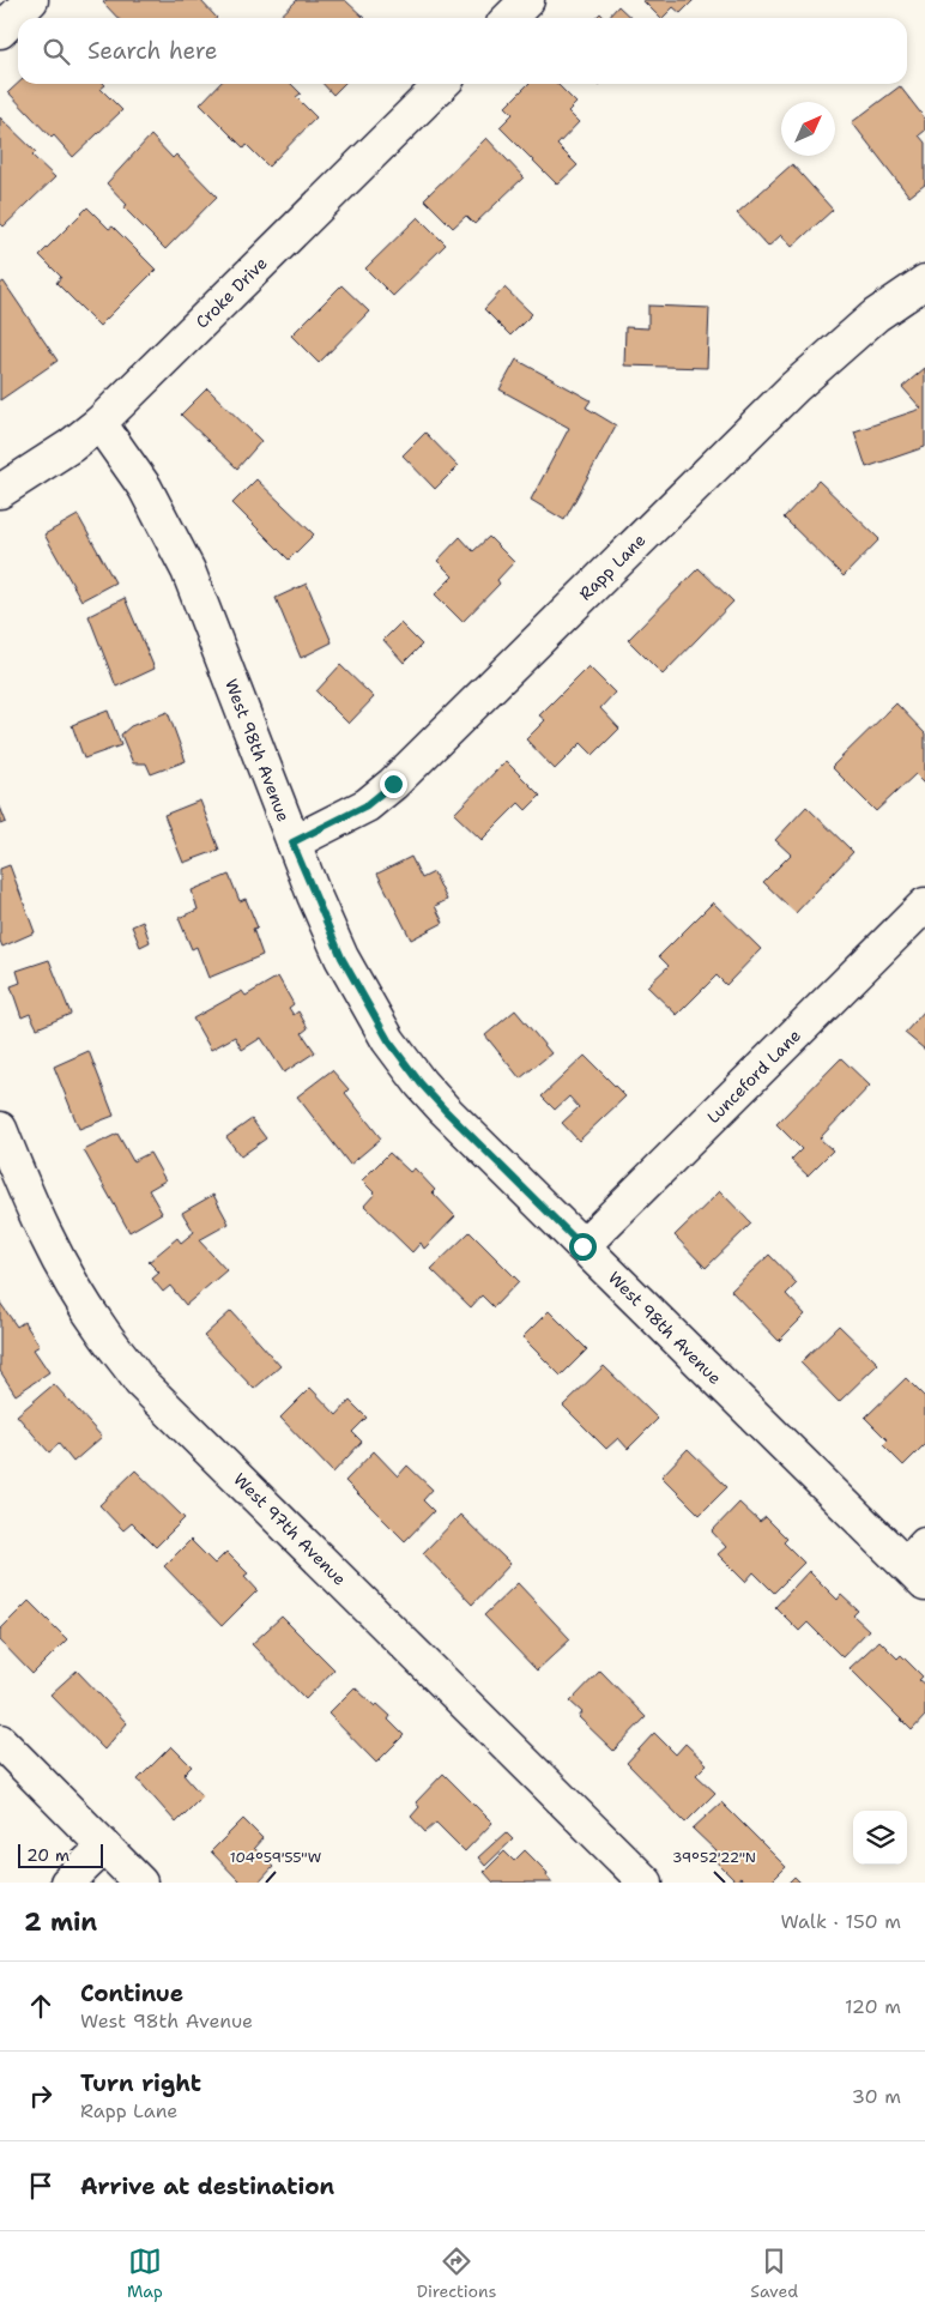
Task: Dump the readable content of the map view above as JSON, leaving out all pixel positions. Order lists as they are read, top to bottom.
{
  "streets": {
    "street": [
      "Croke Drive",
      "Rapp Lane",
      "West 98th Avenue",
      "Lunceford Lane",
      "West 97th Avenue"
    ]
  },
  "crossings": [
    ["Croke Drive", "West 98th Avenue"],
    ["Rapp Lane", "West 98th Avenue"],
    ["West 98th Avenue", "Lunceford Lane"]
  ],
  "scale_bar": "20 m",
  "north": "top right",
  "page": {
    "search": "Search here",
    "scale": "20 m",
    "heading": ["2 min", "Walk · 150 m"],
    "list": [
      ["Continue", "West 98th Avenue", "120 m"],
      ["Turn right", "Rapp Lane", "30 m"],
      "Arrive at destination"
    ],
    "nav": ["Map", "Directions", "Saved"]
  },
  "coordinates": ["104°59'55\"W", "39°52'22\"N"]
}
